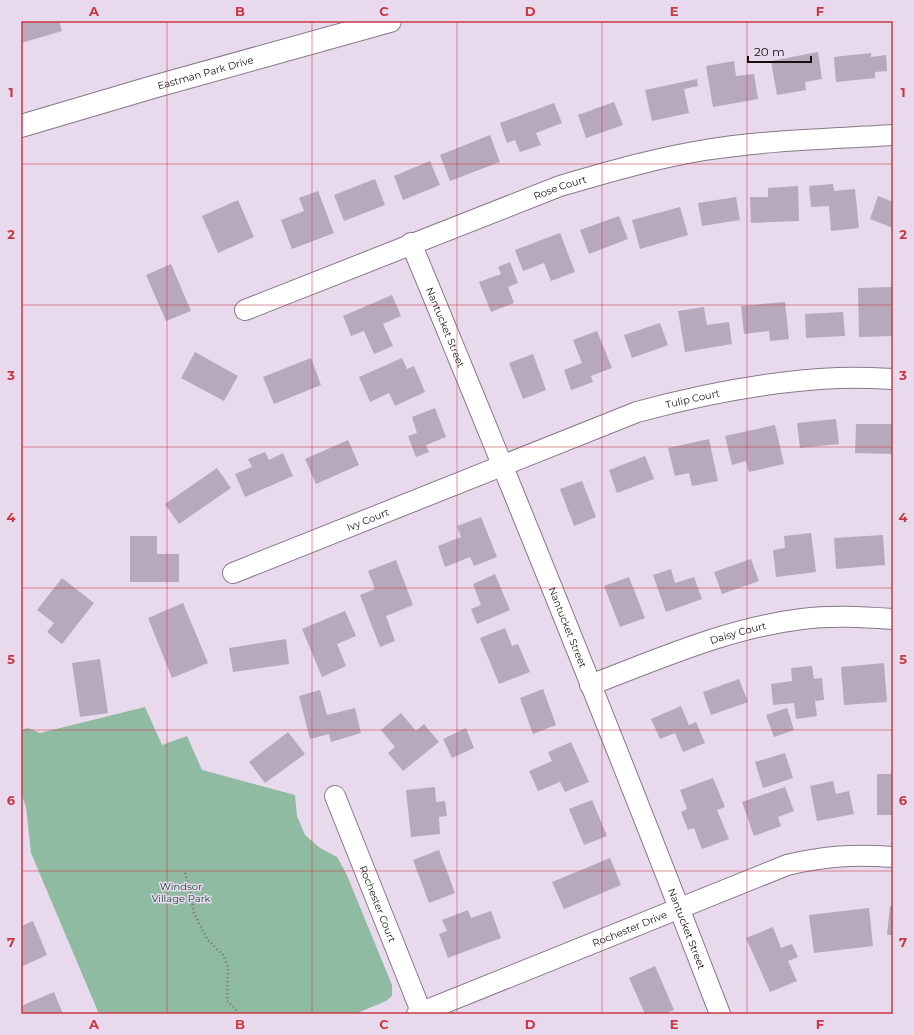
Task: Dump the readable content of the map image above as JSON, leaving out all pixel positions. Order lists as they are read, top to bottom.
{
  "streets": {
    "street": [
      "Eastman Park Drive",
      "Rose Court",
      "Nantucket Street",
      "Tulip Court",
      "Ivy Court",
      "Daisy Court",
      "Rochester Court",
      "Rochester Drive"
    ]
  },
  "crossings": [
    ["Rose Court", "Nantucket Street"],
    ["Nantucket Street", "Tulip Court"],
    ["Nantucket Street", "Ivy Court"],
    ["Nantucket Street", "Daisy Court"],
    ["Nantucket Street", "Rochester Drive"],
    ["Tulip Court", "Ivy Court"],
    ["Rochester Court", "Rochester Drive"]
  ],
  "parks": ["Windsor Village Park"],
  "scale_bar": "20 m",
  "grid": {
    "columns": [
      "A",
      "B",
      "C",
      "D",
      "E",
      "F"
    ],
    "rows": [
      "1",
      "2",
      "3",
      "4",
      "5",
      "6",
      "7"
    ]
  }
}
